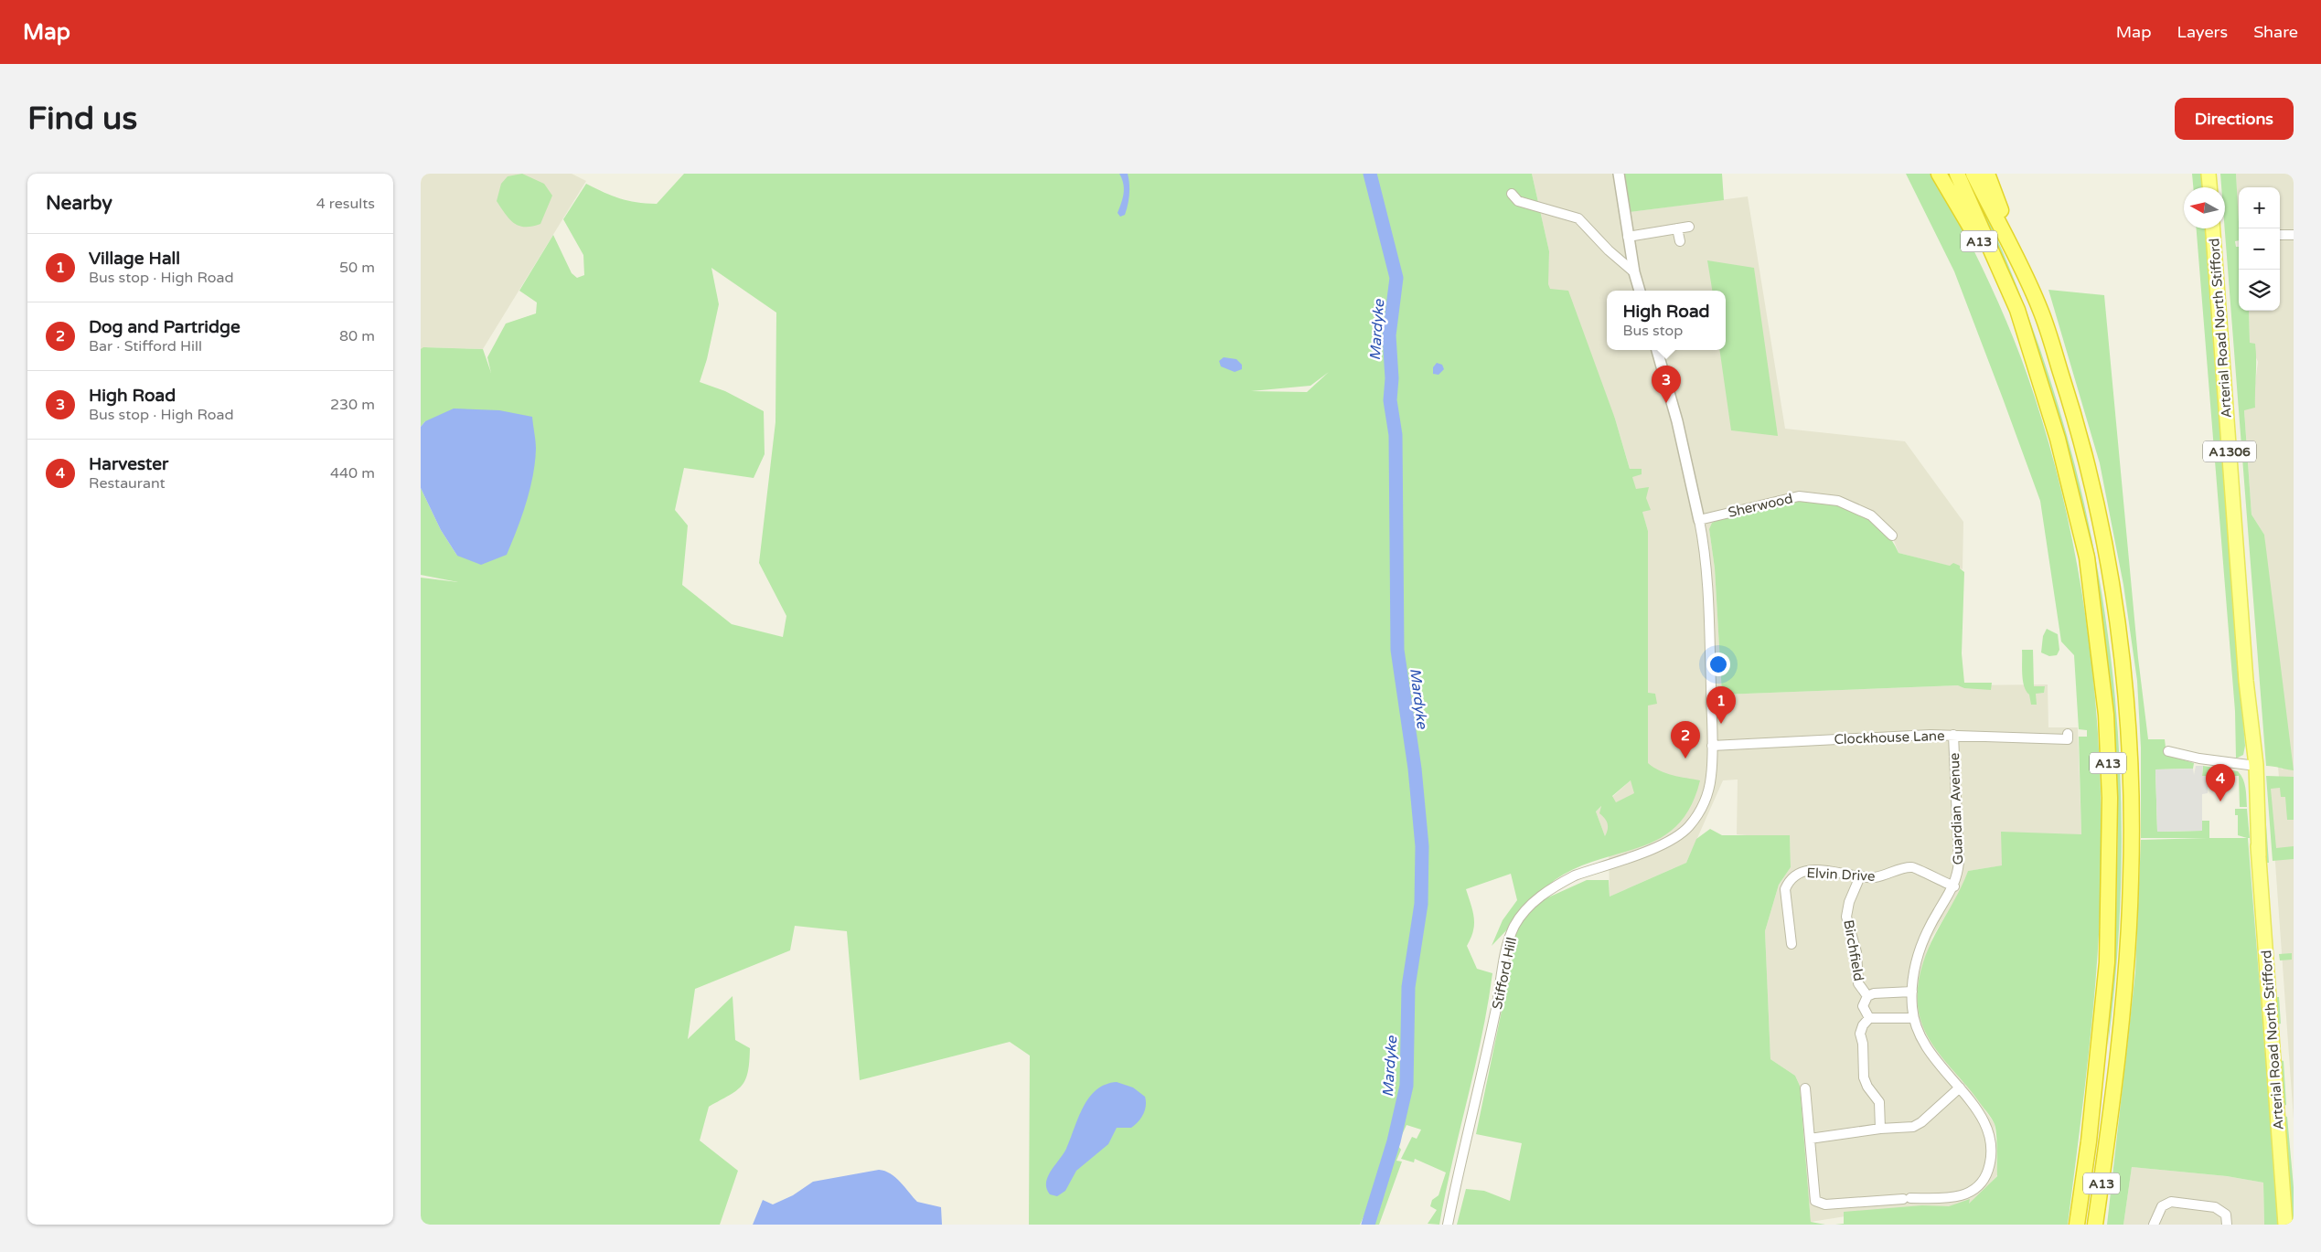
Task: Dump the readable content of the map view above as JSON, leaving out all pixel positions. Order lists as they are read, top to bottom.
{
  "streets": {
    "highway": ["A13"],
    "main road": ["Arterial Road North Stifford", "A1306"],
    "street": [
      "Sherwood",
      "Clockhouse Lane",
      "Guardian Avenue",
      "Elvin Drive",
      "Birchfield",
      "Stifford Hill"
    ]
  },
  "crossings": [
    ["Sherwood", "Stifford Hill"],
    ["Clockhouse Lane", "Guardian Avenue"],
    ["Clockhouse Lane", "Stifford Hill"],
    ["Guardian Avenue", "Elvin Drive"],
    ["Guardian Avenue", "Birchfield"],
    ["Elvin Drive", "Birchfield"]
  ],
  "water": ["Mardyke"],
  "north": "left",
  "page": {
    "header": "Map",
    "nav": ["Map", "Layers", "Share"],
    "buttons": "Directions",
    "title": "Find us",
    "heading": ["Nearby", "4 results"],
    "map_buttons": ["+", "−"],
    "list": [
      {
        "mark": "1",
        "name": "Village Hall",
        "note": "Bus stop · High Road",
        "value": "50 m"
      },
      {
        "mark": "2",
        "name": "Dog and Partridge",
        "note": "Bar · Stifford Hill",
        "value": "80 m"
      },
      {
        "mark": "3",
        "name": "High Road",
        "note": "Bus stop · High Road",
        "value": "230 m"
      },
      {
        "mark": "4",
        "name": "Harvester",
        "note": "Restaurant",
        "value": "440 m"
      }
    ],
    "popup": ["High Road", "Bus stop"],
    "pins": [
      "3",
      "1",
      "2",
      "4"
    ]
  }
}
